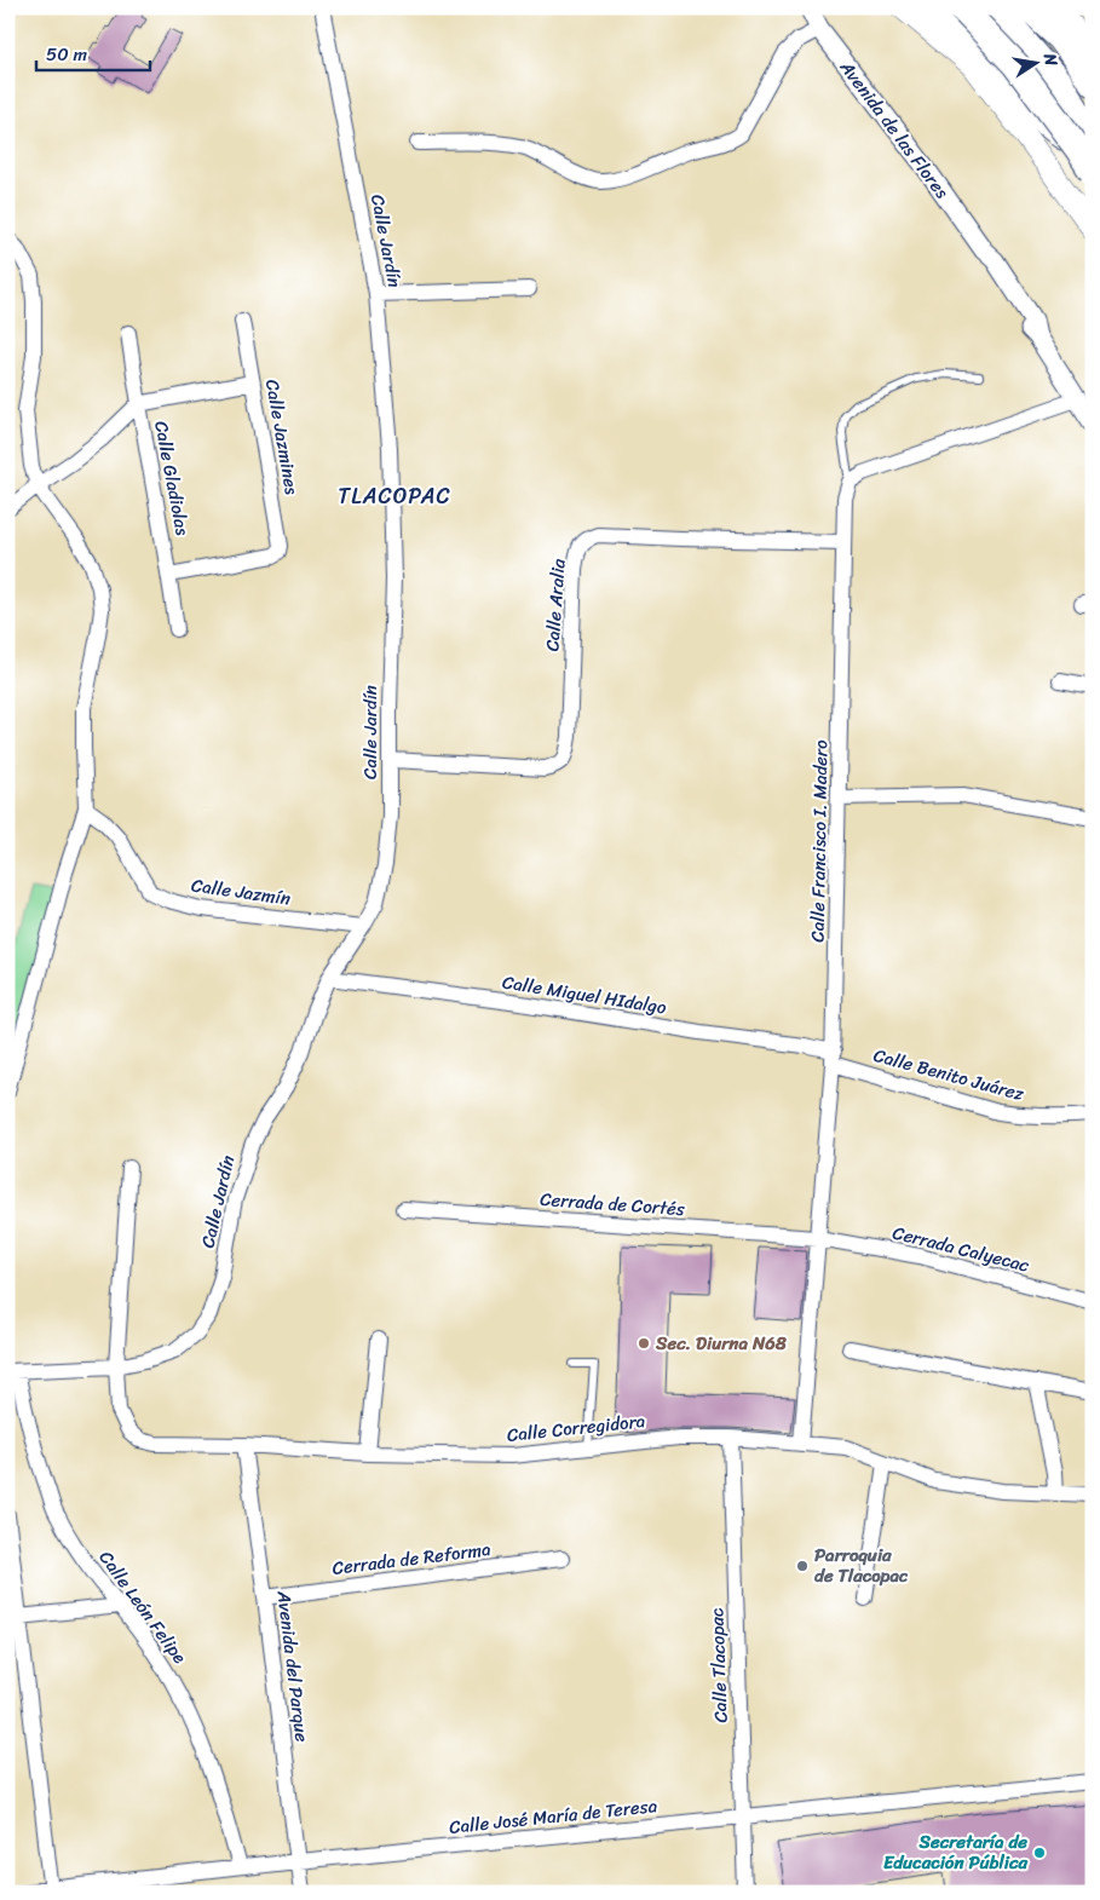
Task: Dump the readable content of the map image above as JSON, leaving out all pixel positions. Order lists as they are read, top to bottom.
{
  "streets": {
    "street": [
      "Avenida de las Flores",
      "Calle Jardín",
      "Calle Jazmines",
      "Calle Gladiolas",
      "Calle Aralia",
      "Calle Francisco I. Madero",
      "Calle Jazmín",
      "Calle Miguel HIdalgo",
      "Calle Benito Juárez",
      "Cerrada de Cortés",
      "Cerrada Calyecac",
      "Calle Corregidora",
      "Cerrada de Reforma",
      "Calle León Felipe",
      "Calle Tlacopac",
      "Avenida del Parque",
      "Calle José María de Teresa"
    ]
  },
  "crossings": [
    ["Calle Jardín", "Calle Aralia"],
    ["Calle Jardín", "Calle Jazmín"],
    ["Calle Jardín", "Calle Miguel HIdalgo"],
    ["Calle Jardín", "Calle Corregidora"],
    ["Calle Jardín", "Calle León Felipe"],
    ["Calle Jazmines", "Calle Gladiolas"],
    ["Calle Aralia", "Calle Francisco I. Madero"],
    ["Calle Francisco I. Madero", "Calle Miguel HIdalgo"],
    ["Calle Francisco I. Madero", "Calle Benito Juárez"],
    ["Calle Francisco I. Madero", "Cerrada de Cortés"],
    ["Calle Francisco I. Madero", "Cerrada Calyecac"],
    ["Calle Francisco I. Madero", "Calle Corregidora"],
    ["Calle Miguel HIdalgo", "Calle Benito Juárez"],
    ["Cerrada de Cortés", "Cerrada Calyecac"],
    ["Calle Corregidora", "Calle Tlacopac"],
    ["Calle Corregidora", "Avenida del Parque"],
    ["Cerrada de Reforma", "Avenida del Parque"],
    ["Calle León Felipe", "Calle José María de Teresa"],
    ["Calle Tlacopac", "Calle José María de Teresa"],
    ["Avenida del Parque", "Calle José María de Teresa"]
  ],
  "districts": ["TLACOPAC"],
  "places": ["Sec. Diurna N68", "Parroquia de Tlacopac", "Secretaría de Educación Pública"],
  "scale_bar": "50 m",
  "north": "right"
}
